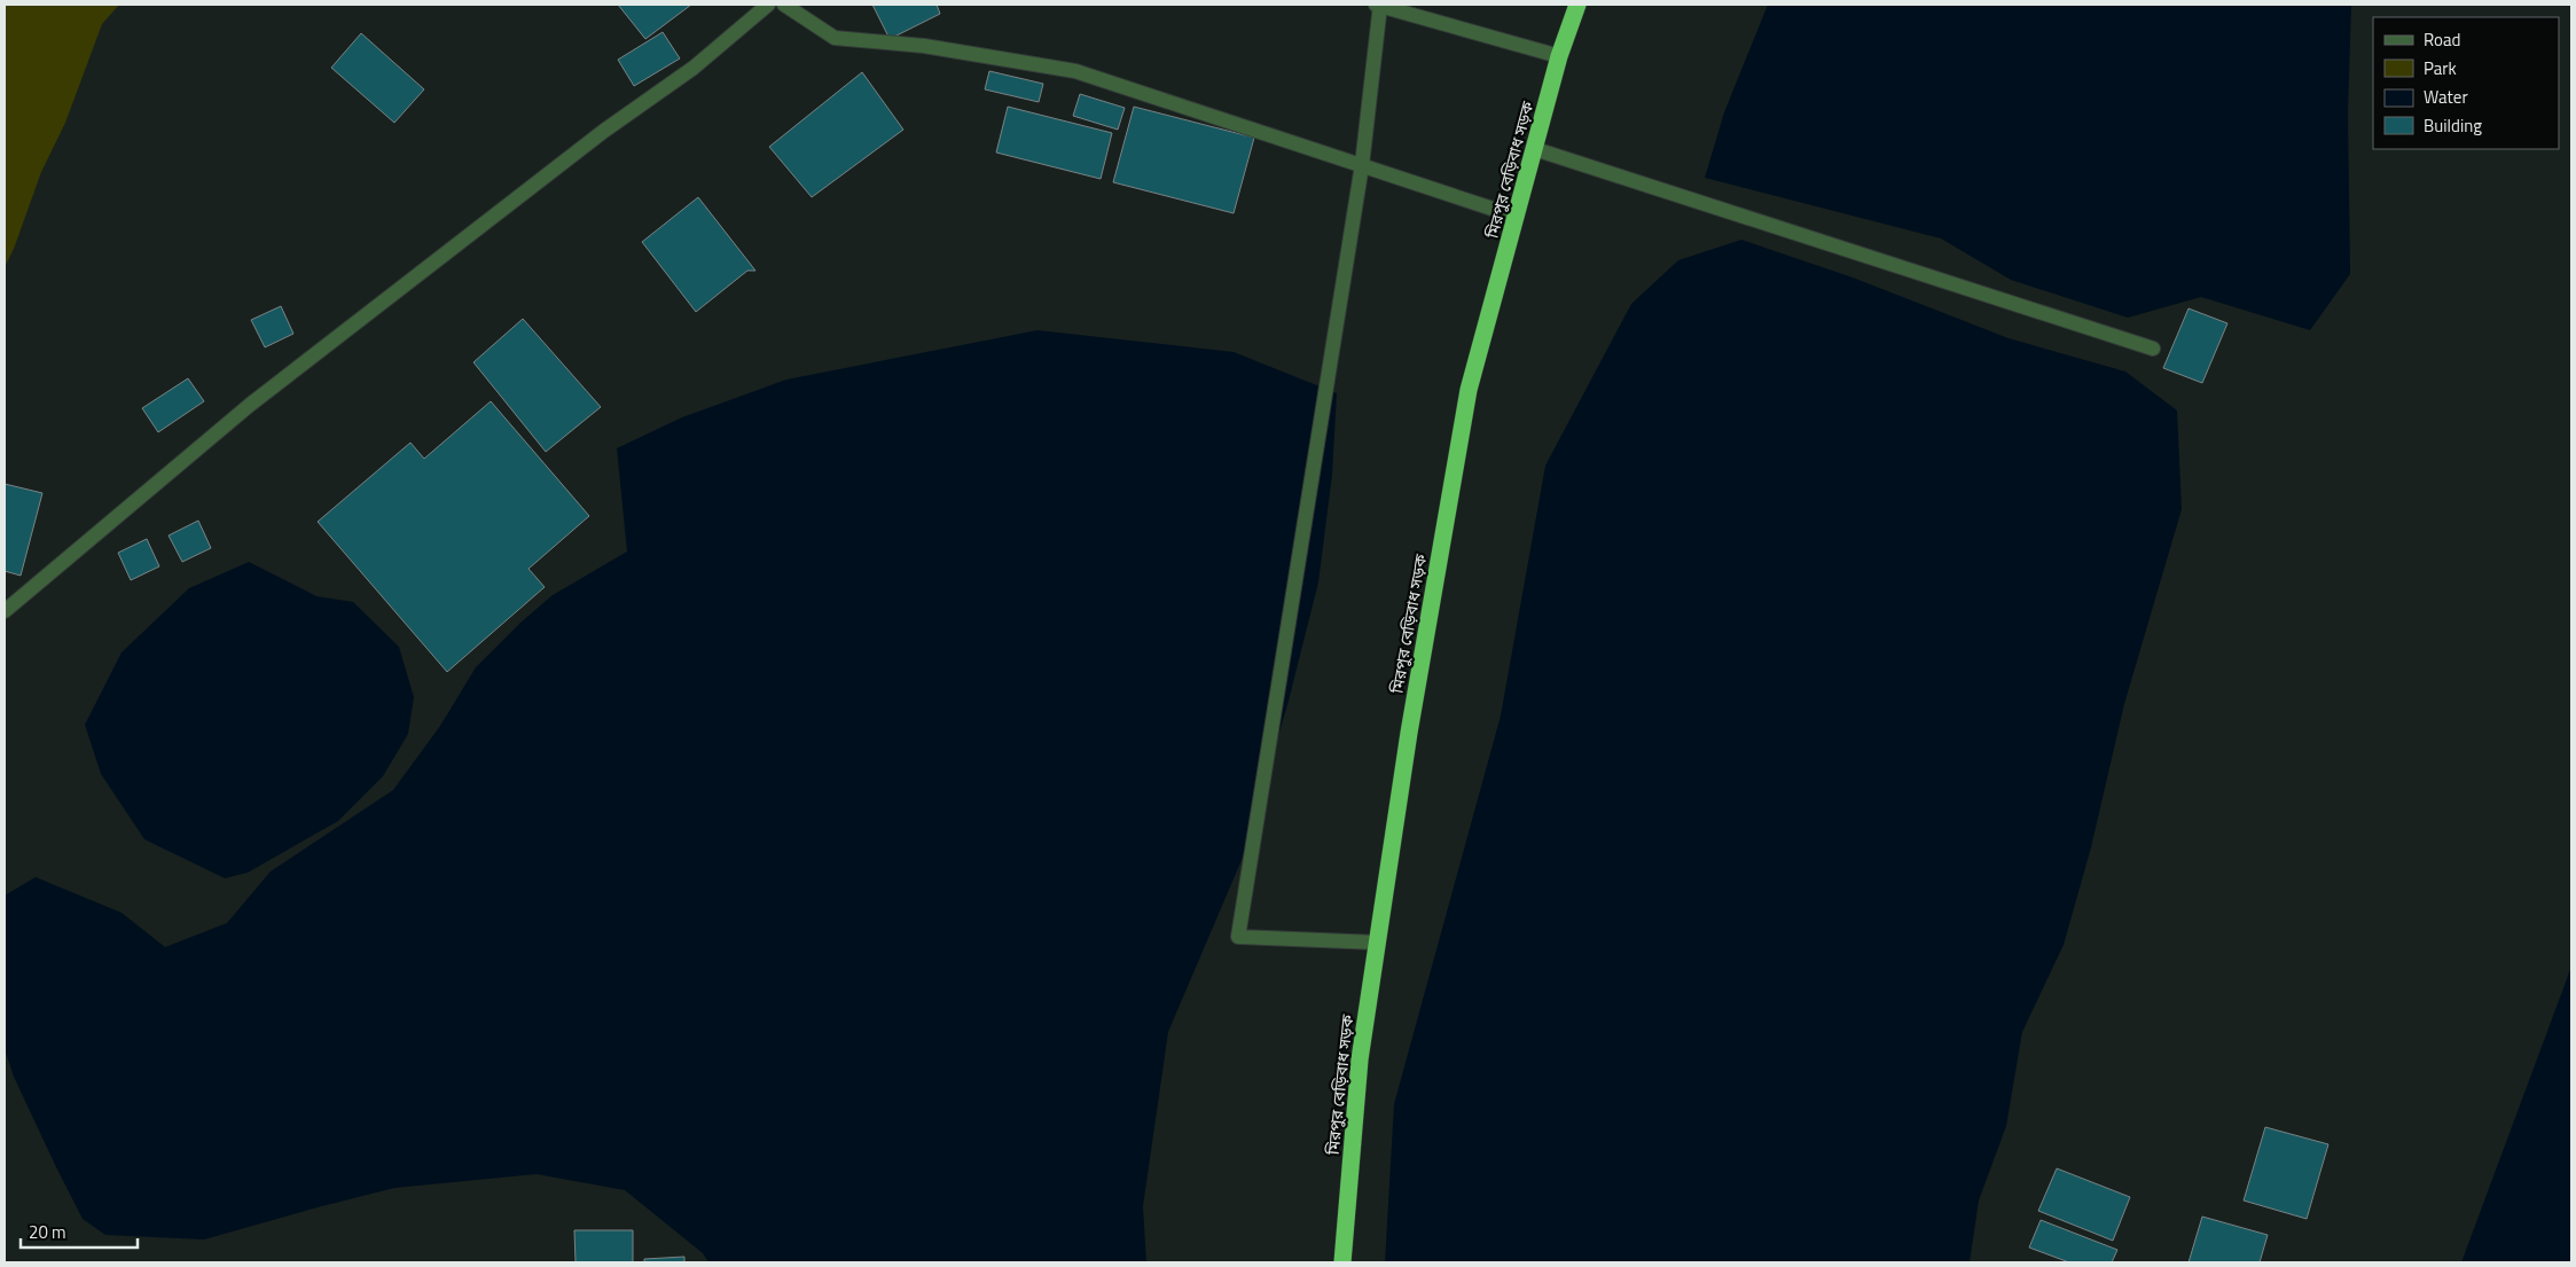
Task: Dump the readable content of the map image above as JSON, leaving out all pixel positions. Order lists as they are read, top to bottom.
{
  "streets": {
    "highway": ["মিরপুর বেড়িবাধ সড়ক"]
  },
  "legend": [
    "Road",
    "Park",
    "Water",
    "Building"
  ],
  "scale_bar": "20 m"
}
